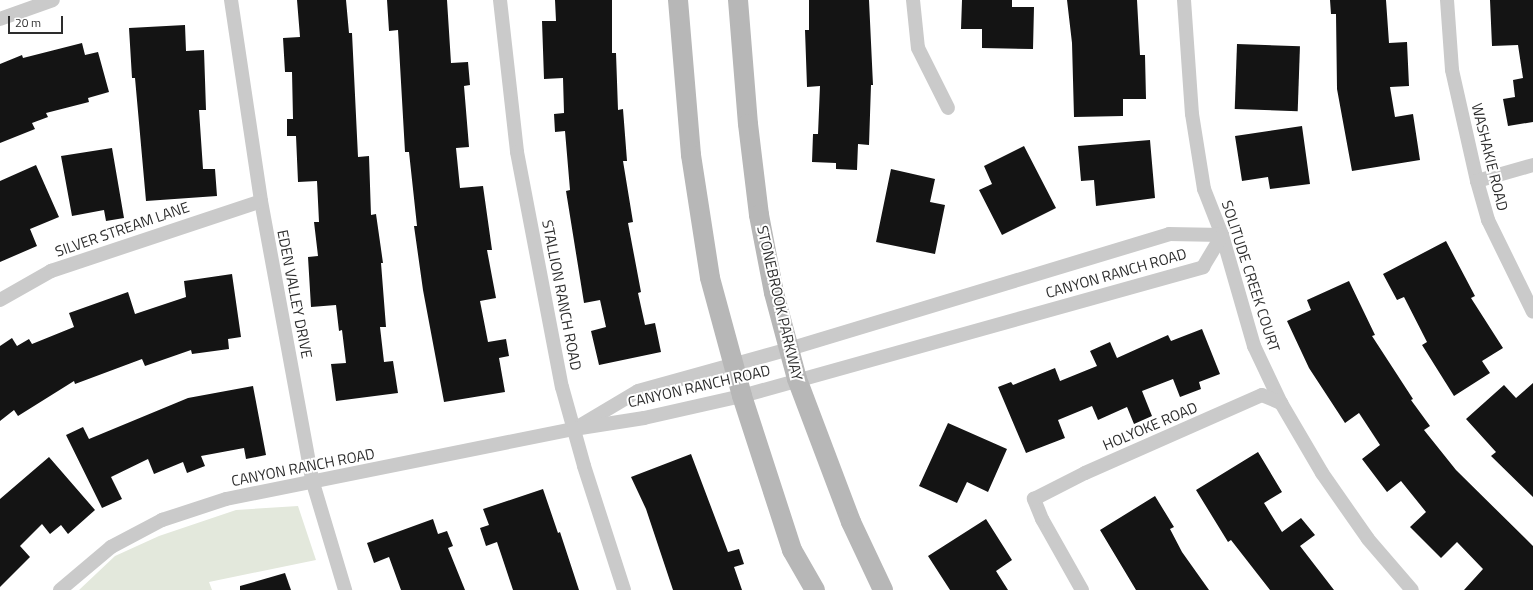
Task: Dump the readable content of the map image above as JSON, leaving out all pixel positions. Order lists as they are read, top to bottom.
{
  "streets": {
    "main road": ["STONEBROOK PARKWAY"],
    "street": [
      "WASHAKIE ROAD",
      "SILVER STREAM LANE",
      "CANYON RANCH ROAD",
      "SOLITUDE CREEK COURT",
      "EDEN VALLEY DRIVE",
      "STALLION RANCH ROAD",
      "HOLYOKE ROAD"
    ]
  },
  "crossings": [
    ["SILVER STREAM LANE", "EDEN VALLEY DRIVE"],
    ["CANYON RANCH ROAD", "SOLITUDE CREEK COURT"],
    ["CANYON RANCH ROAD", "EDEN VALLEY DRIVE"],
    ["CANYON RANCH ROAD", "STALLION RANCH ROAD"],
    ["CANYON RANCH ROAD", "STONEBROOK PARKWAY"],
    ["SOLITUDE CREEK COURT", "HOLYOKE ROAD"]
  ],
  "scale_bar": "20 m"
}
